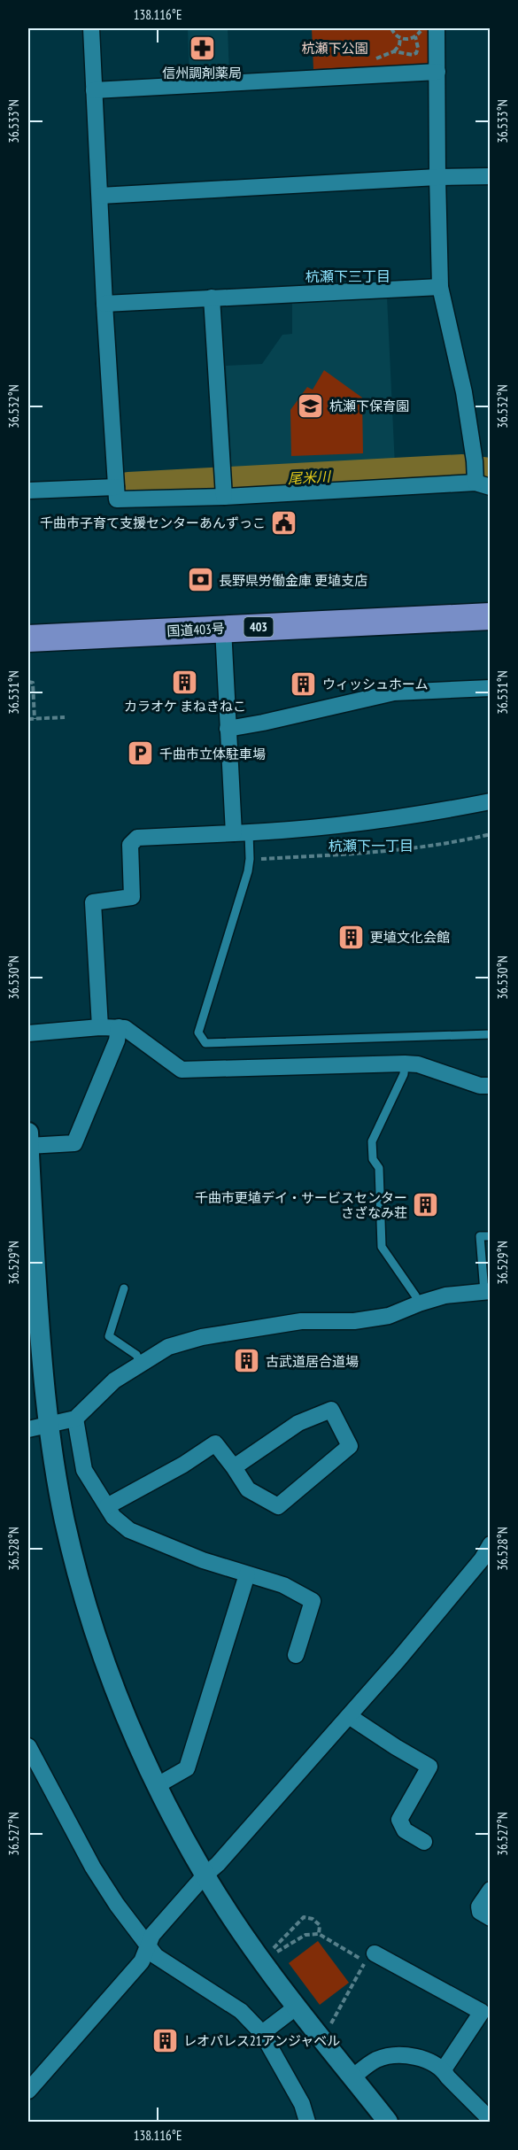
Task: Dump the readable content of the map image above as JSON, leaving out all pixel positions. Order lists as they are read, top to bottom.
{
  "streets": {
    "highway": ["403", "国道403号"]
  },
  "districts": ["杭瀬下三丁目", "杭瀬下一丁目"],
  "water": ["尾米川"],
  "parks": ["杭瀬下公園"],
  "places": {
    "pharmacy": ["信州調剤薬局"],
    "school or university": ["杭瀬下保育園"],
    "public building": ["千曲市子育て支援センターあんずっこ"],
    "bank": ["長野県労働金庫 更埴支店"],
    "building": [
      "カラオケ まねきねこ",
      "ウィッシュホーム",
      "更埴文化会館",
      "千曲市更埴デイ・サービスセンター さざなみ荘",
      "古武道居合道場",
      "レオパレス21アンジャベル"
    ],
    "parking": ["千曲市立体駐車場"]
  },
  "coordinates": [
    "138.116°E",
    "36.533°N",
    "36.532°N",
    "36.531°N",
    "36.530°N",
    "36.529°N",
    "36.528°N",
    "36.527°N"
  ]
}
